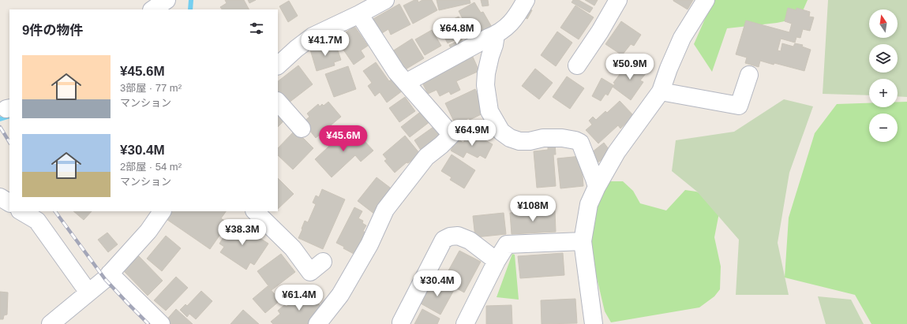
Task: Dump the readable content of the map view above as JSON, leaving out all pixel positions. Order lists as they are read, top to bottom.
{
  "north": "top",
  "page": {
    "map_buttons": ["+", "−"],
    "heading": "9件の物件",
    "price": [
      "¥64.8M",
      "¥41.7M",
      "¥50.9M",
      "¥64.9M",
      "¥45.6M",
      "¥108M",
      "¥38.3M",
      "¥30.4M",
      "¥61.4M"
    ],
    "list": [
      {
        "name": "¥45.6M",
        "note": "3部屋 · 77 m² · マンション"
      },
      {
        "name": "¥30.4M",
        "note": "2部屋 · 54 m² · マンション"
      }
    ]
  }
}
